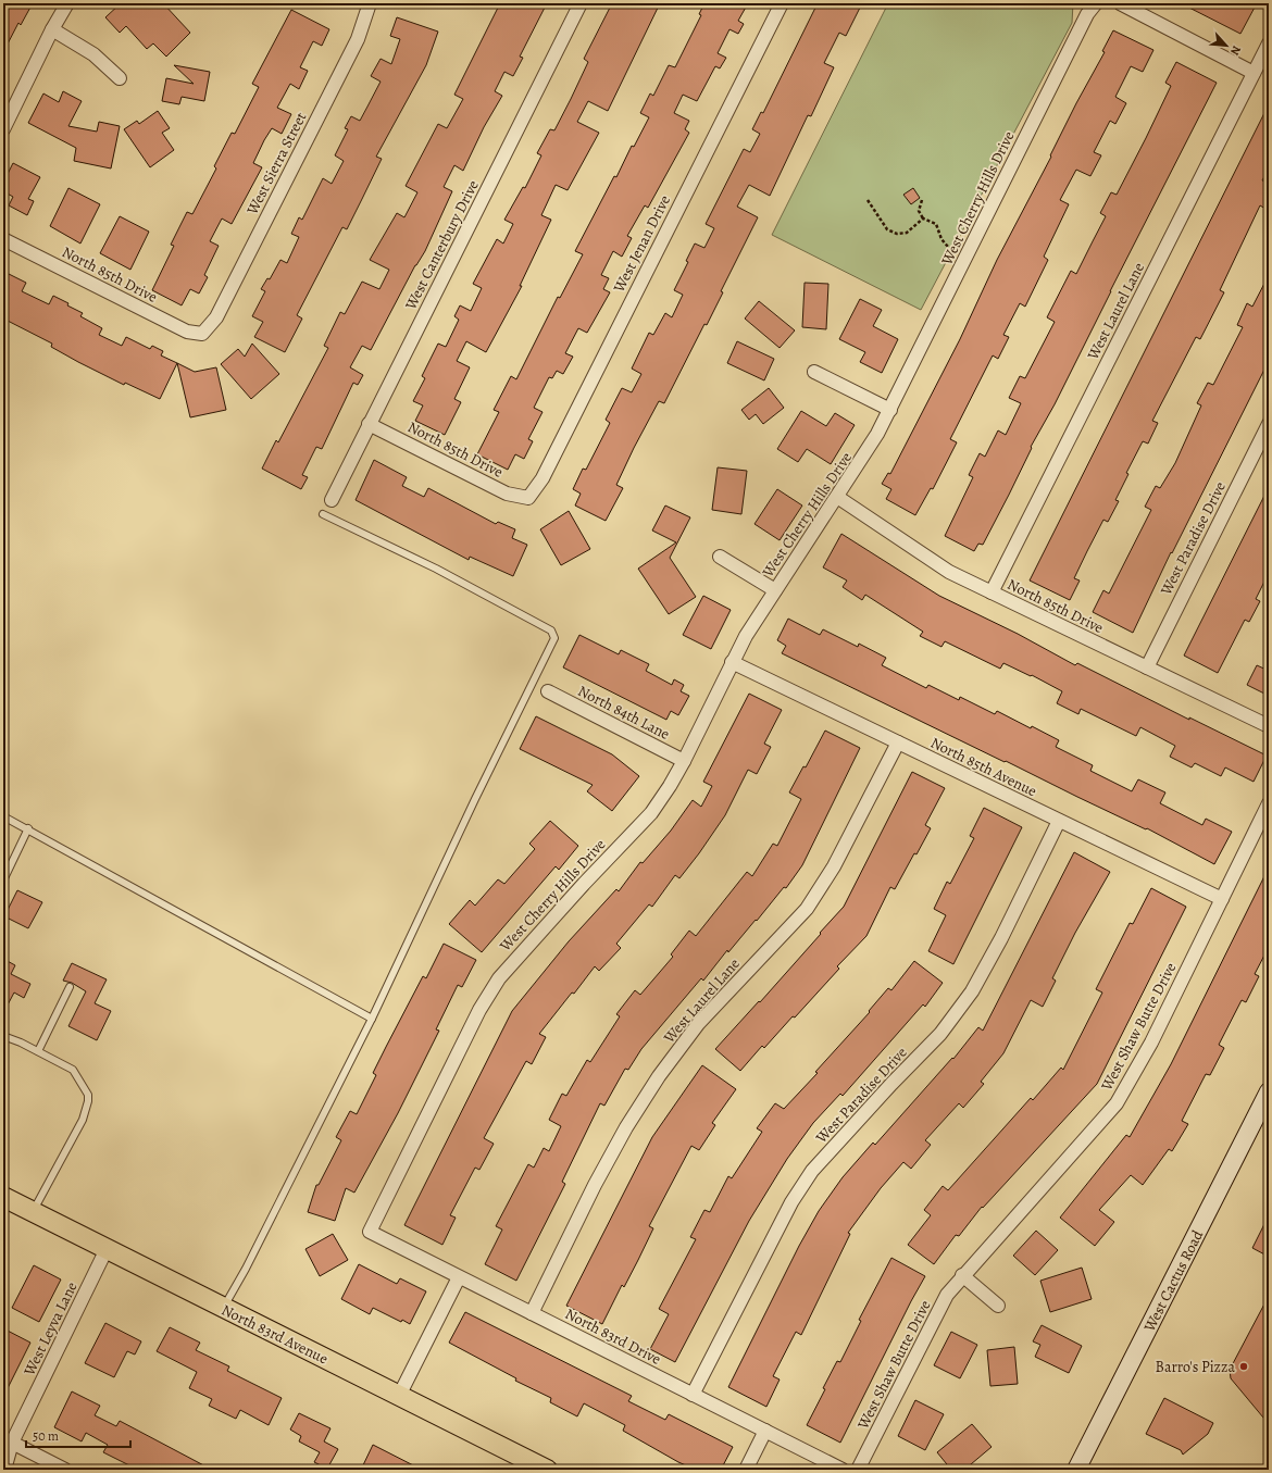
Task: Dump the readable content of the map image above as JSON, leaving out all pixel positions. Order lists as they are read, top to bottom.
{
  "streets": {
    "main road": ["West Cactus Road", "North 83rd Avenue"],
    "street": [
      "West Sierra Street",
      "West Cherry Hills Drive",
      "West Jenan Drive",
      "West Canterbury Drive",
      "North 85th Drive",
      "West Laurel Lane",
      "West Paradise Drive",
      "North 84th Lane",
      "North 85th Avenue",
      "West Shaw Butte Drive",
      "West Leyva Lane",
      "North 83rd Drive"
    ]
  },
  "crossings": [
    ["West Sierra Street", "North 85th Drive"],
    ["West Cherry Hills Drive", "North 85th Drive"],
    ["West Cherry Hills Drive", "North 84th Lane"],
    ["West Cherry Hills Drive", "North 85th Avenue"],
    ["West Cherry Hills Drive", "North 83rd Drive"],
    ["West Jenan Drive", "North 85th Drive"],
    ["West Canterbury Drive", "North 85th Drive"],
    ["North 85th Drive", "West Laurel Lane"],
    ["North 85th Drive", "West Paradise Drive"],
    ["West Laurel Lane", "North 85th Avenue"],
    ["West Laurel Lane", "North 83rd Drive"],
    ["West Paradise Drive", "North 85th Avenue"],
    ["West Paradise Drive", "North 83rd Drive"],
    ["North 85th Avenue", "West Shaw Butte Drive"],
    ["West Leyva Lane", "North 83rd Avenue"]
  ],
  "places": ["Barro's Pizza"],
  "scale_bar": "50 m",
  "north": "bottom right"
}
